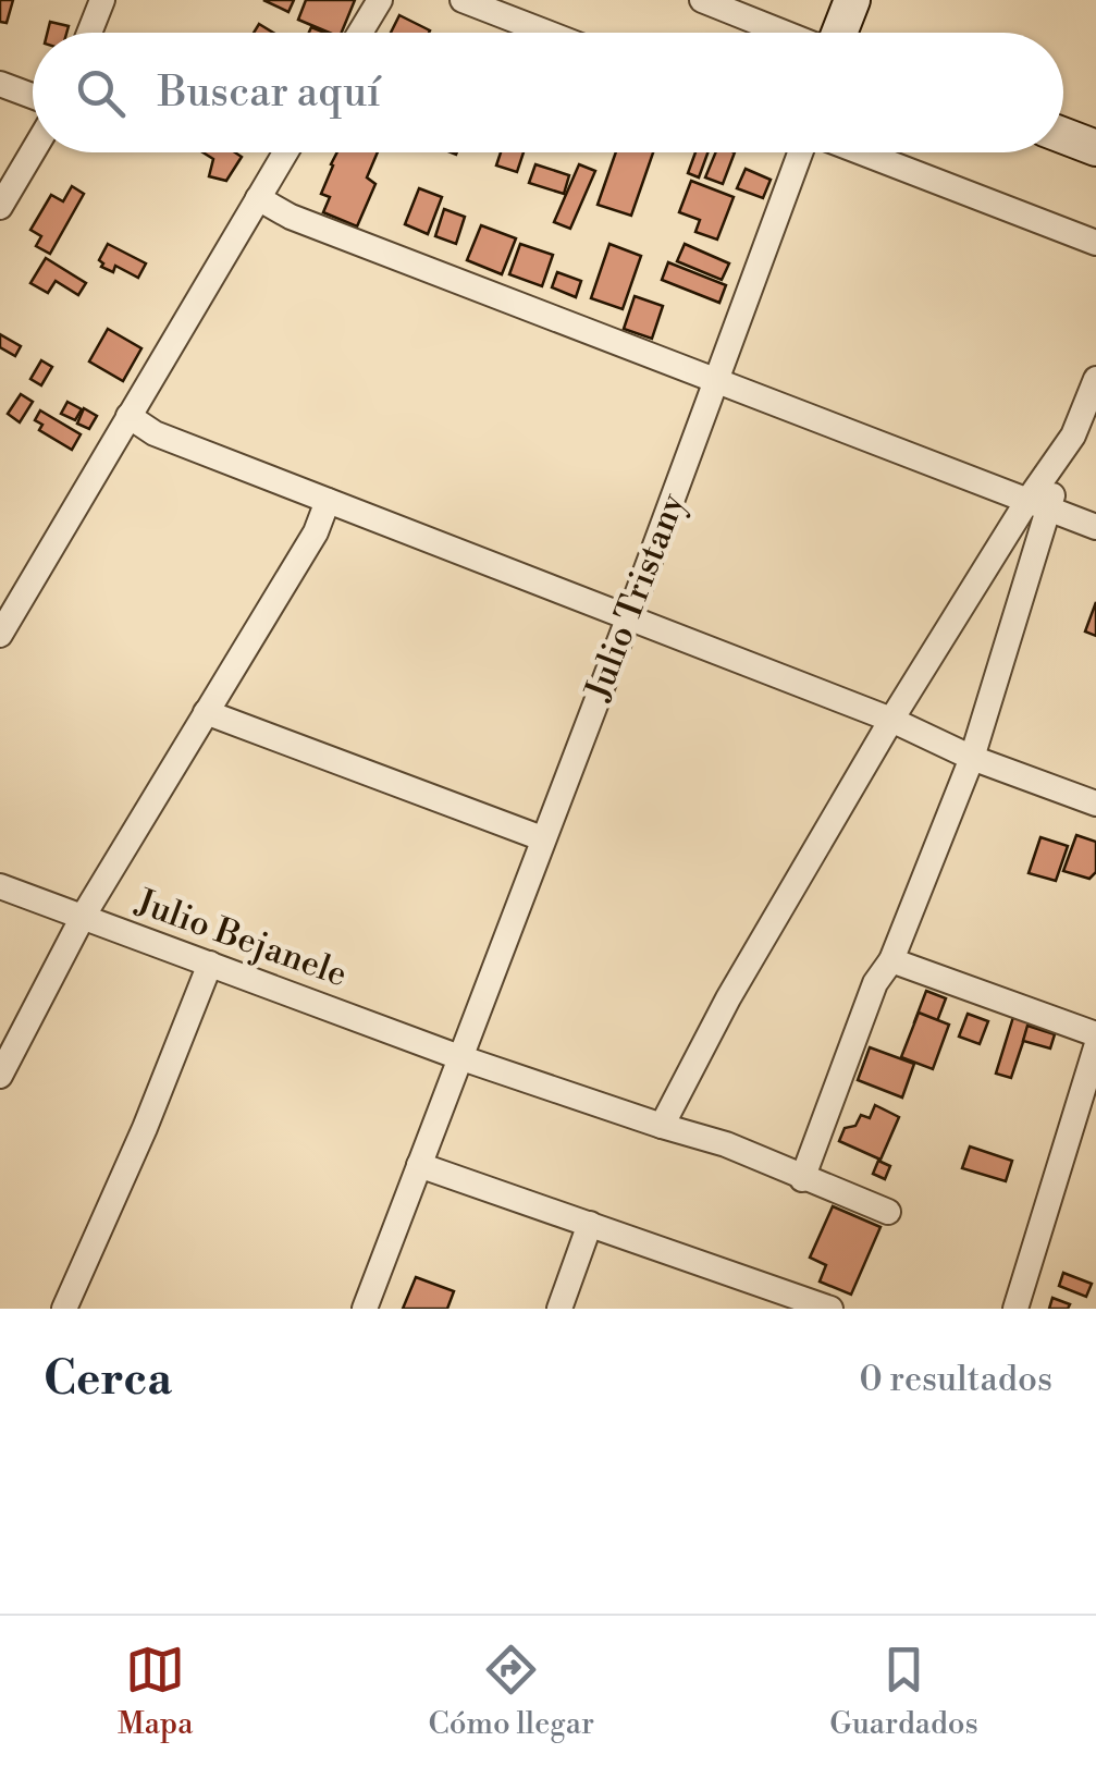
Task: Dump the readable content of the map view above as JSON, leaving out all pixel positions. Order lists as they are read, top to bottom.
{
  "streets": {
    "street": ["Julio Tristany", "Julio Bejanele"]
  },
  "crossings": [
    ["Julio Tristany", "Julio Bejanele"]
  ],
  "page": {
    "search": "Buscar aquí",
    "heading": ["Cerca", "0 resultados"],
    "nav": ["Mapa", "Cómo llegar", "Guardados"]
  }
}
